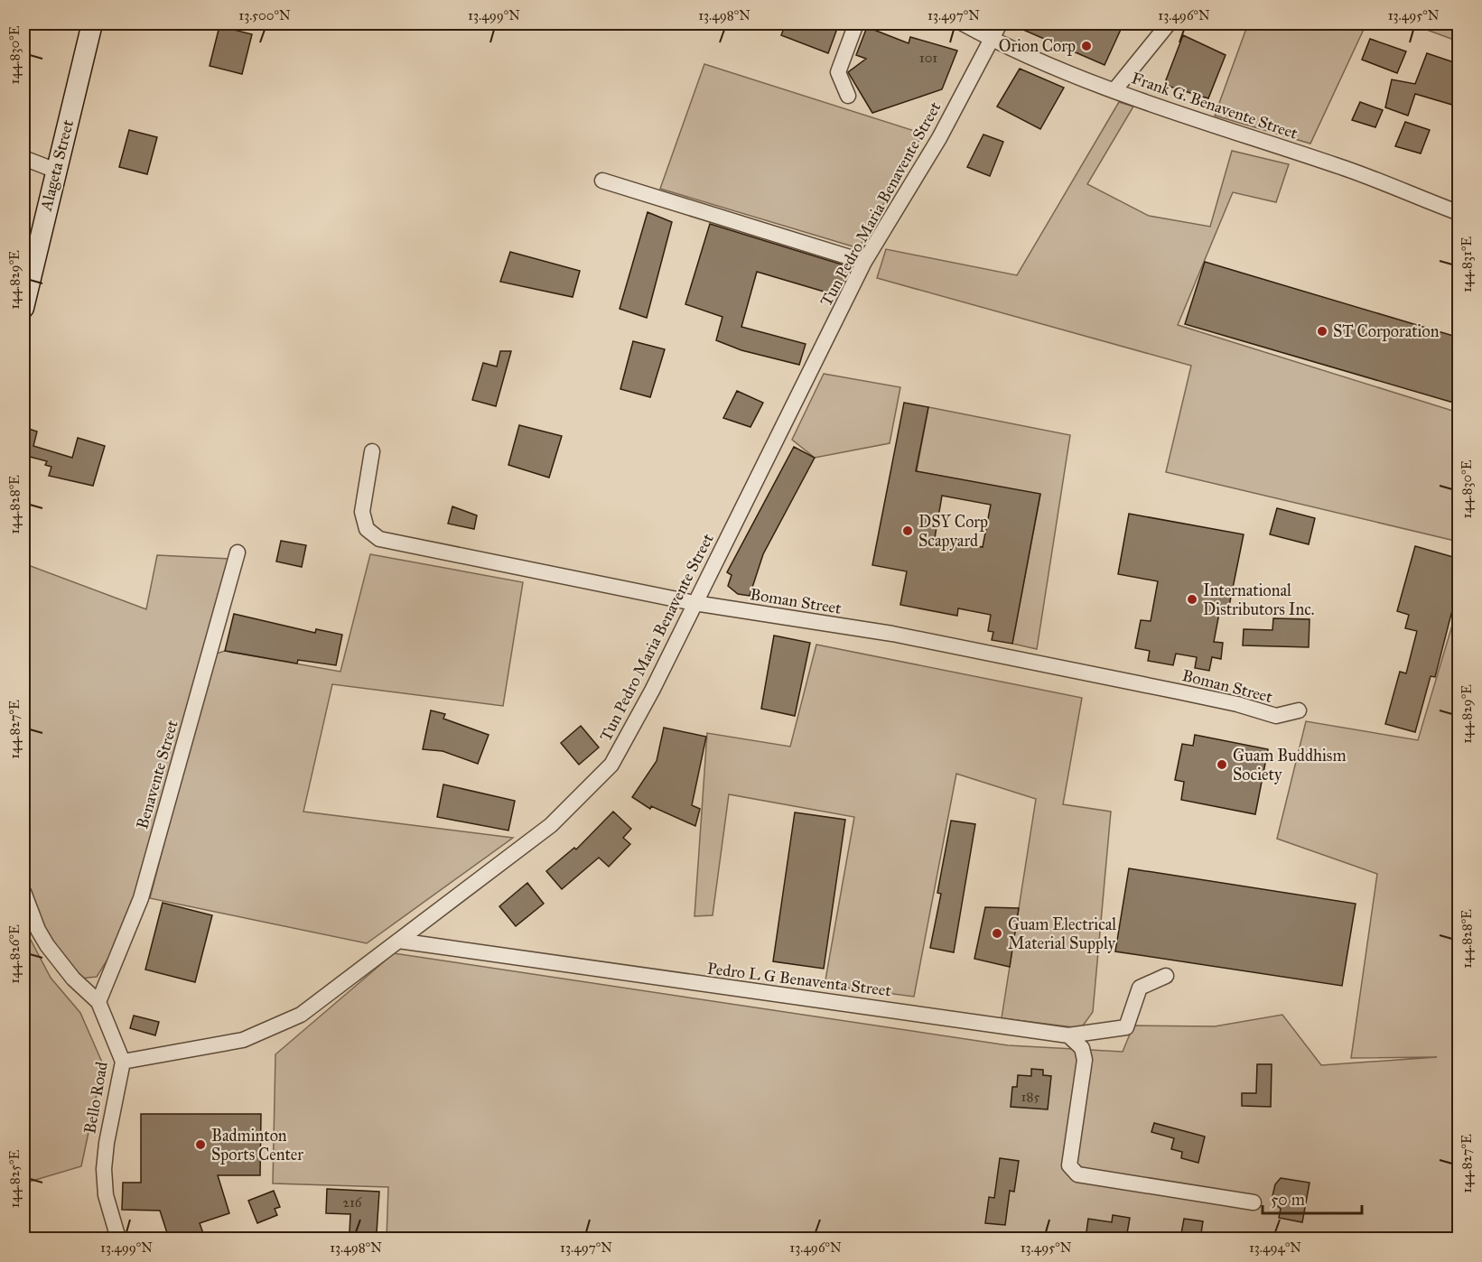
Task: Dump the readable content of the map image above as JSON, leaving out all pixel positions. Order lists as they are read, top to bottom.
{
  "streets": {
    "main road": ["Alageta Street"],
    "street": [
      "Frank G. Benavente Street",
      "Tun Pedro Maria Benavente Street",
      "Boman Street",
      "Benavente Street",
      "Pedro L G Benaventa Street",
      "Bello Road"
    ]
  },
  "crossings": [
    ["Frank G. Benavente Street", "Tun Pedro Maria Benavente Street"],
    ["Tun Pedro Maria Benavente Street", "Boman Street"],
    ["Tun Pedro Maria Benavente Street", "Pedro L G Benaventa Street"],
    ["Tun Pedro Maria Benavente Street", "Bello Road"],
    ["Benavente Street", "Bello Road"]
  ],
  "places": [
    "Orion Corp",
    "ST Corporation",
    "DSY Corp Scapyard",
    "International Distributors Inc.",
    "Guam Buddhism Society",
    "Guam Electrical Material Supply",
    "Badminton Sports Center"
  ],
  "house_numbers": ["101", "185", "216"],
  "scale_bar": "50 m",
  "coordinates": [
    "13.500°N",
    "13.499°N",
    "13.498°N",
    "13.497°N",
    "13.496°N",
    "13.495°N",
    "144.830°E",
    "144.831°E",
    "144.829°E",
    "144.828°E",
    "144.827°E",
    "144.826°E",
    "144.825°E",
    "13.494°N"
  ]
}
